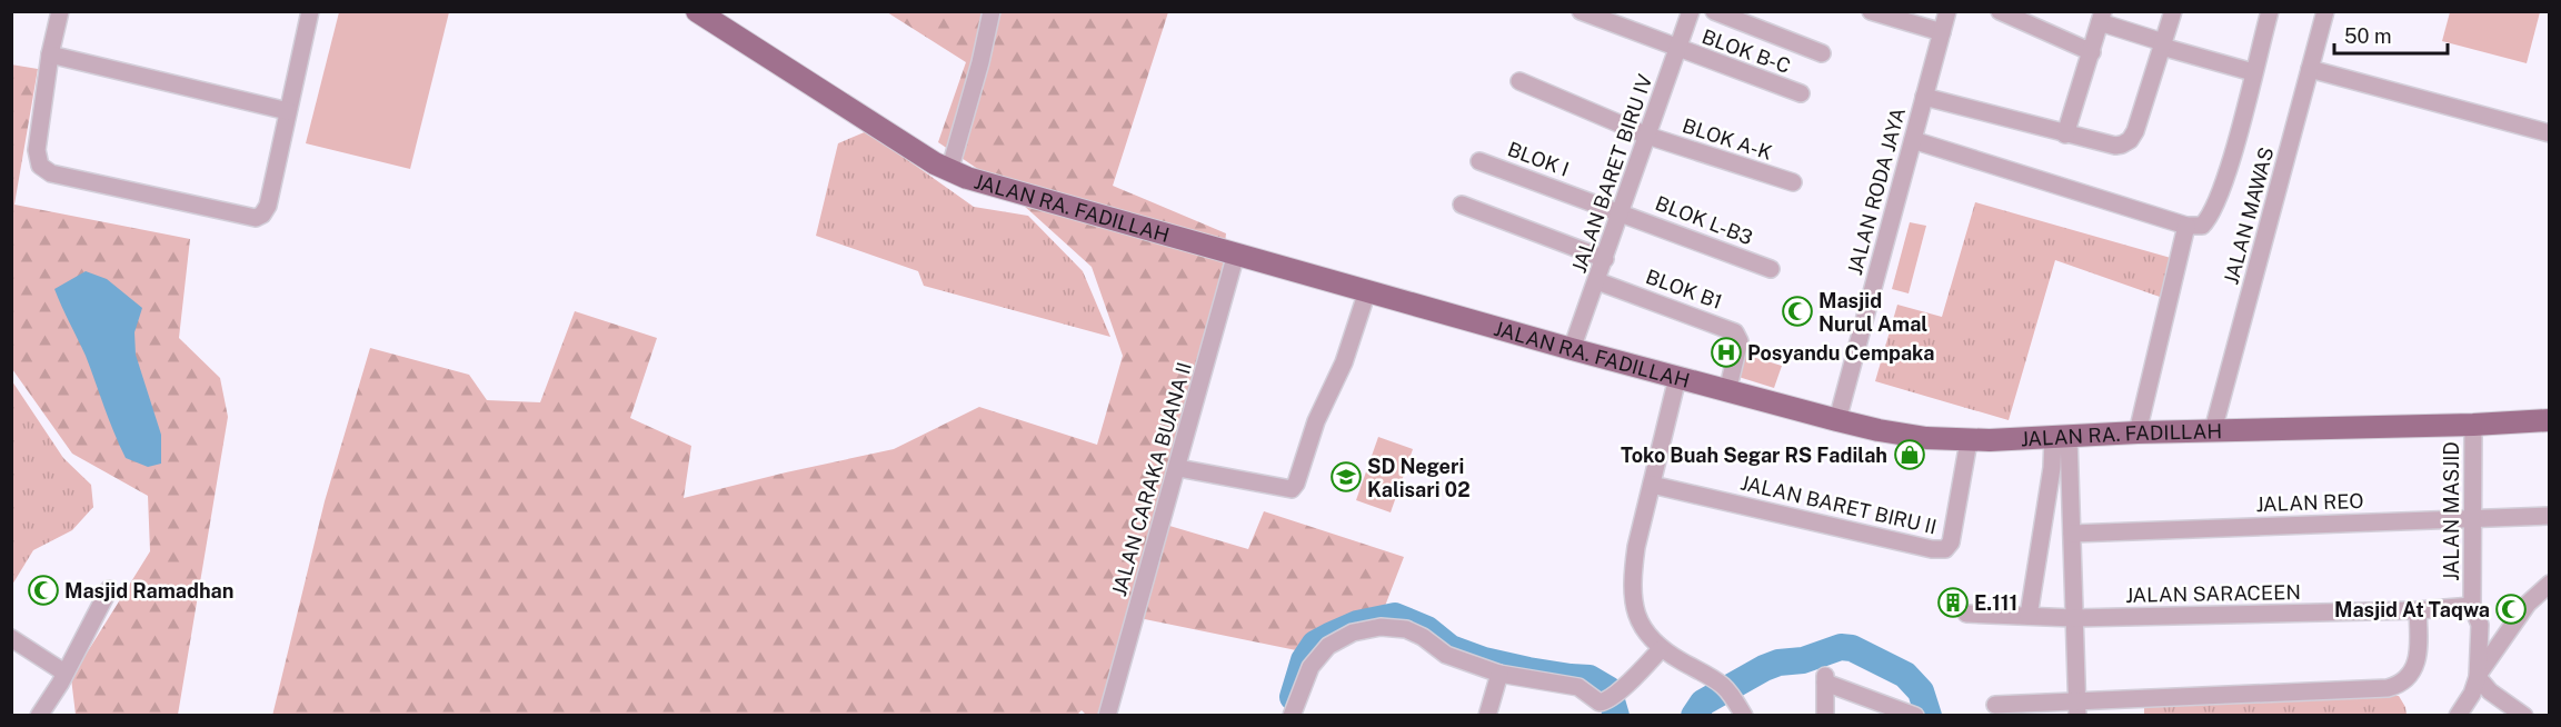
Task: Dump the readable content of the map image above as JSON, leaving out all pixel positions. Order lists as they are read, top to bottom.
{
  "streets": {
    "main road": ["JALAN RA. FADILLAH"],
    "street": [
      "BLOK B-C",
      "BLOK A-K",
      "BLOK I",
      "JALAN BARET BIRU IV",
      "JALAN RODA JAYA",
      "JALAN MAWAS",
      "BLOK L-B3",
      "BLOK B1",
      "JALAN CARAKA BUANA II",
      "JALAN REO",
      "JALAN BARET BIRU II",
      "JALAN MASJID",
      "JALAN SARACEEN"
    ]
  },
  "crossings": [
    ["BLOK B-C", "JALAN BARET BIRU IV"],
    ["BLOK A-K", "JALAN BARET BIRU IV"],
    ["BLOK I", "JALAN BARET BIRU IV"],
    ["BLOK I", "BLOK L-B3"],
    ["JALAN BARET BIRU IV", "JALAN RA. FADILLAH"],
    ["JALAN BARET BIRU IV", "BLOK L-B3"],
    ["JALAN BARET BIRU IV", "BLOK B1"],
    ["JALAN RODA JAYA", "JALAN RA. FADILLAH"],
    ["JALAN RA. FADILLAH", "JALAN MAWAS"],
    ["JALAN RA. FADILLAH", "BLOK B1"],
    ["JALAN RA. FADILLAH", "JALAN CARAKA BUANA II"],
    ["JALAN RA. FADILLAH", "JALAN BARET BIRU II"],
    ["JALAN RA. FADILLAH", "JALAN MASJID"],
    ["JALAN REO", "JALAN MASJID"],
    ["JALAN MASJID", "JALAN SARACEEN"]
  ],
  "places": {
    "mosque": ["Masjid Nurul Amal", "Masjid Ramadhan", "Masjid At Taqwa"],
    "hospital": ["Posyandu Cempaka"],
    "shop": ["Toko Buah Segar RS Fadilah"],
    "school or university": ["SD Negeri Kalisari 02"],
    "building": ["E.111"]
  },
  "scale_bar": "50 m"
}
